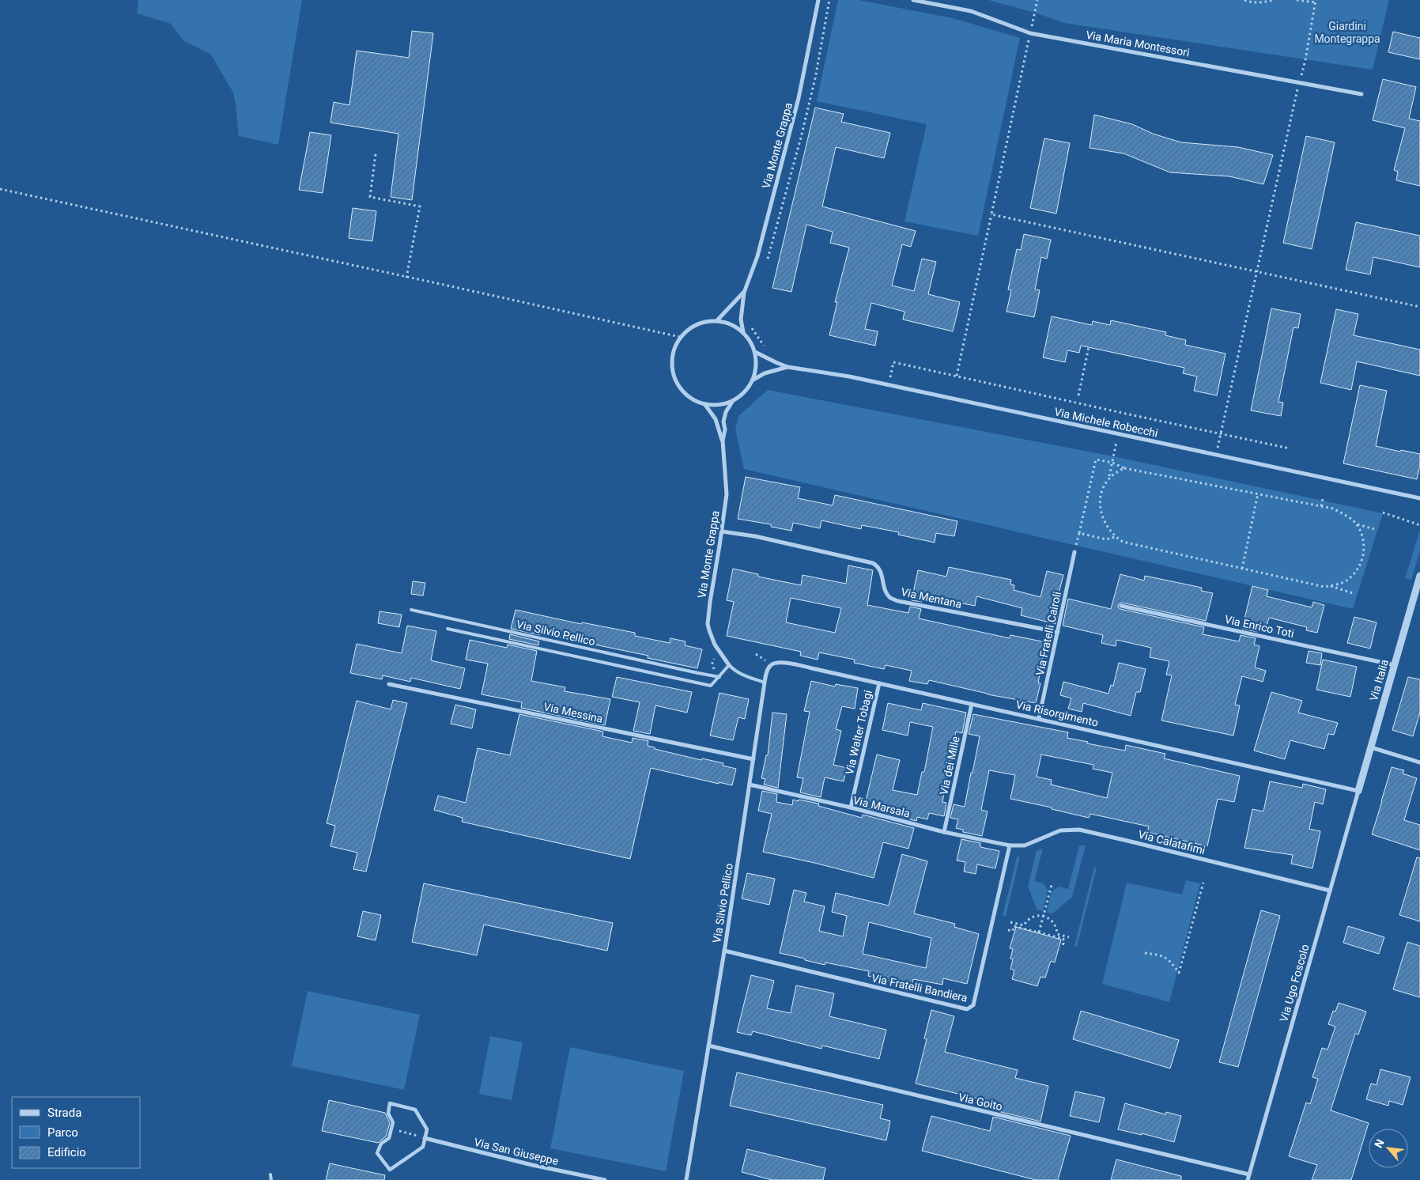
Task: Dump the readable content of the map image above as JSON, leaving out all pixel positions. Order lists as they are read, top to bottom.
{
  "streets": {
    "street": [
      "Via Maria Montessori",
      "Via Monte Grappa",
      "Via Michele Robecchi",
      "Via Mentana",
      "Via Enrico Toti",
      "Via Silvio Pellico",
      "Via Fratelli Cairoli",
      "Via Italia",
      "Via Messina",
      "Via Risorgimento",
      "Via Walter Tobagi",
      "Via dei Mille",
      "Via Marsala",
      "Via Calatafimi",
      "Via Ugo Foscolo",
      "Via Fratelli Bandiera",
      "Via Goito",
      "Via San Giuseppe"
    ]
  },
  "crossings": [
    ["Via Monte Grappa", "Via Michele Robecchi"],
    ["Via Monte Grappa", "Via Mentana"],
    ["Via Monte Grappa", "Via Silvio Pellico"],
    ["Via Mentana", "Via Fratelli Cairoli"],
    ["Via Enrico Toti", "Via Italia"],
    ["Via Silvio Pellico", "Via Messina"],
    ["Via Silvio Pellico", "Via Risorgimento"],
    ["Via Silvio Pellico", "Via Marsala"],
    ["Via Silvio Pellico", "Via Fratelli Bandiera"],
    ["Via Silvio Pellico", "Via Goito"],
    ["Via Fratelli Cairoli", "Via Risorgimento"],
    ["Via Italia", "Via Risorgimento"],
    ["Via Italia", "Via Ugo Foscolo"],
    ["Via Risorgimento", "Via Walter Tobagi"],
    ["Via Risorgimento", "Via dei Mille"],
    ["Via Risorgimento", "Via Ugo Foscolo"],
    ["Via Walter Tobagi", "Via Marsala"],
    ["Via dei Mille", "Via Marsala"],
    ["Via Marsala", "Via Calatafimi"],
    ["Via Marsala", "Via Fratelli Bandiera"],
    ["Via Calatafimi", "Via Ugo Foscolo"],
    ["Via Calatafimi", "Via Fratelli Bandiera"],
    ["Via Ugo Foscolo", "Via Goito"]
  ],
  "parks": ["Giardini Montegrappa"],
  "legend": ["Strada", "Parco", "Edificio"],
  "north": "top left"
}
